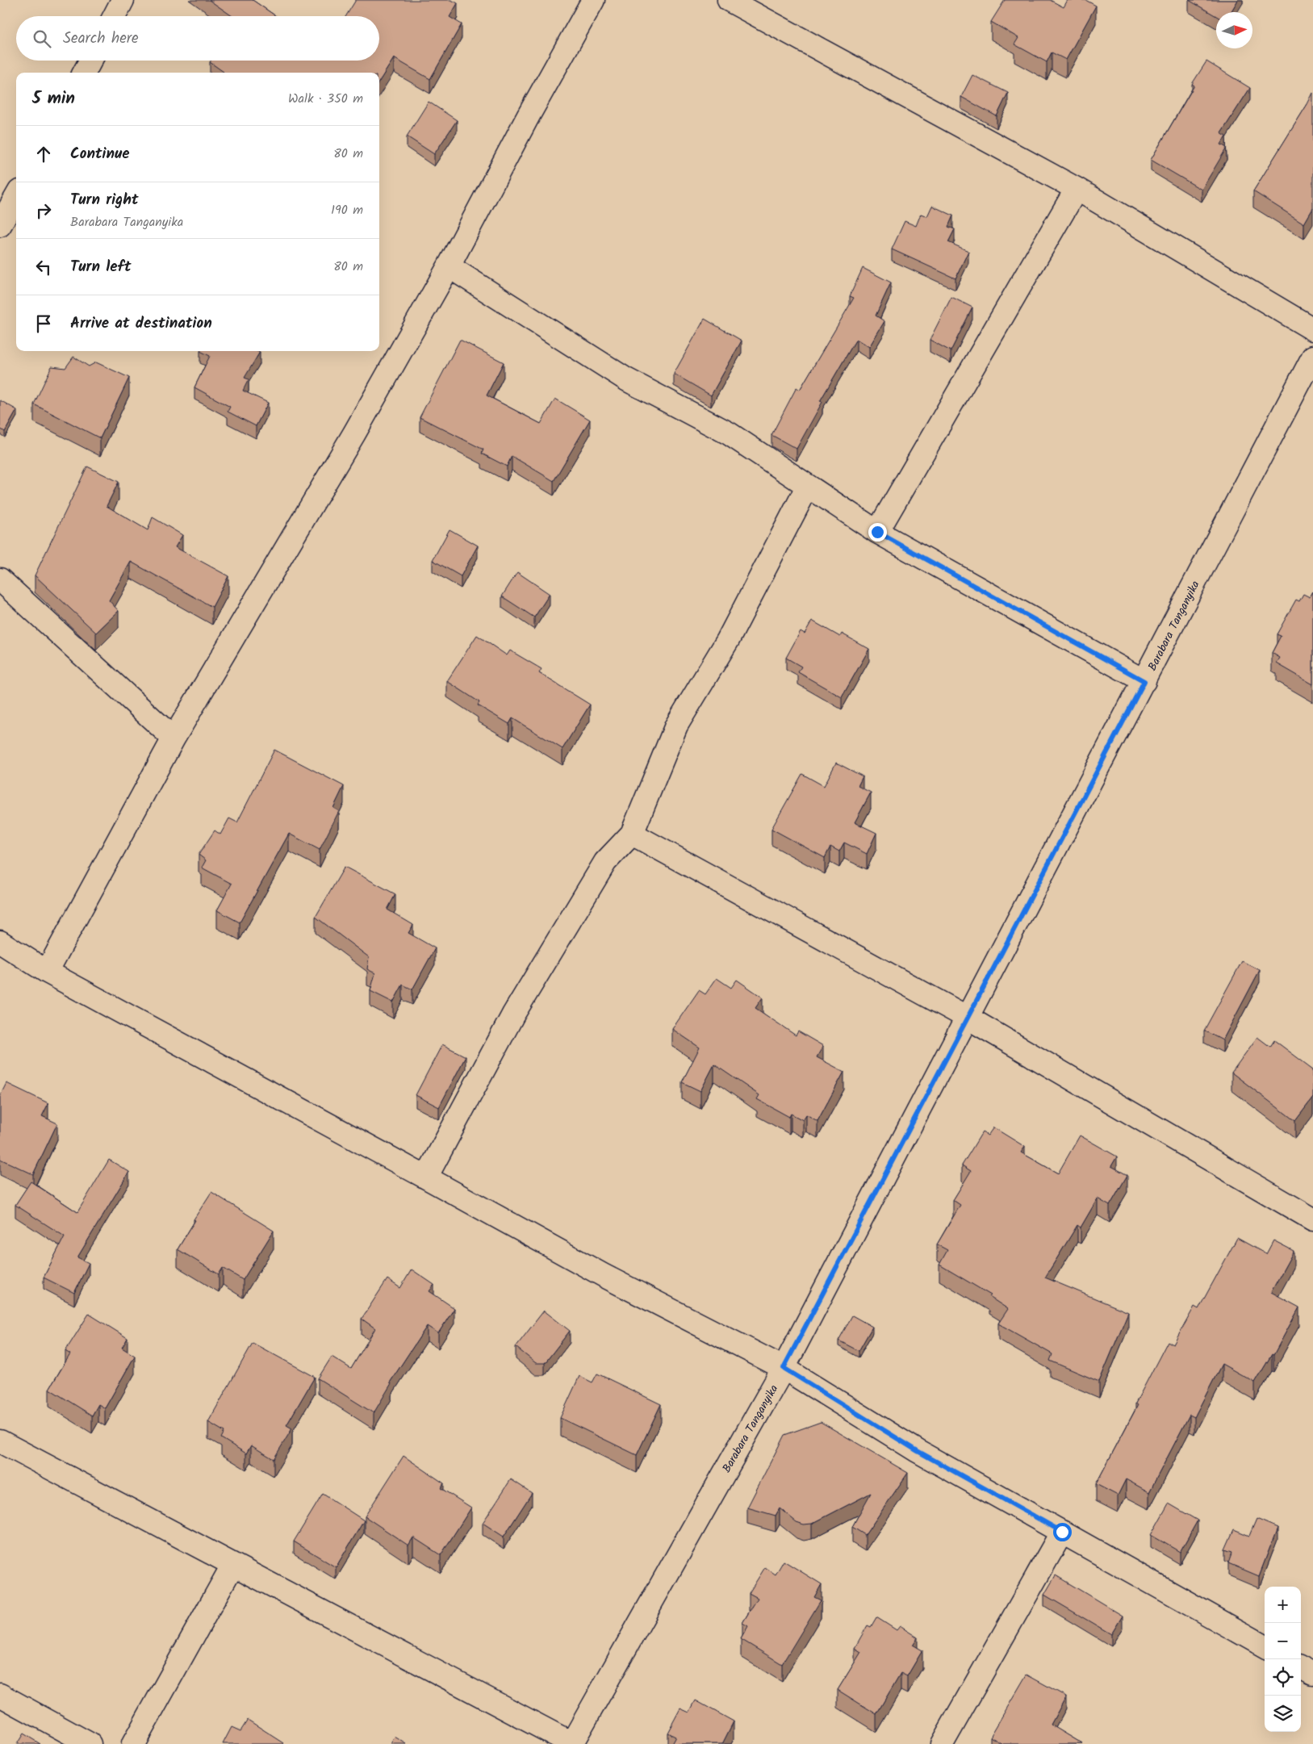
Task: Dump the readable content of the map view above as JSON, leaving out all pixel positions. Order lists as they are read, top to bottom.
{
  "streets": {
    "street": ["Barabara Tanganyika"]
  },
  "north": "right",
  "page": {
    "search": "Search here",
    "heading": ["5 min", "Walk · 350 m"],
    "list": [
      ["Continue", "80 m"],
      ["Turn right", "Barabara Tanganyika", "190 m"],
      ["Turn left", "80 m"],
      "Arrive at destination"
    ],
    "map_buttons": ["+", "−"]
  }
}
